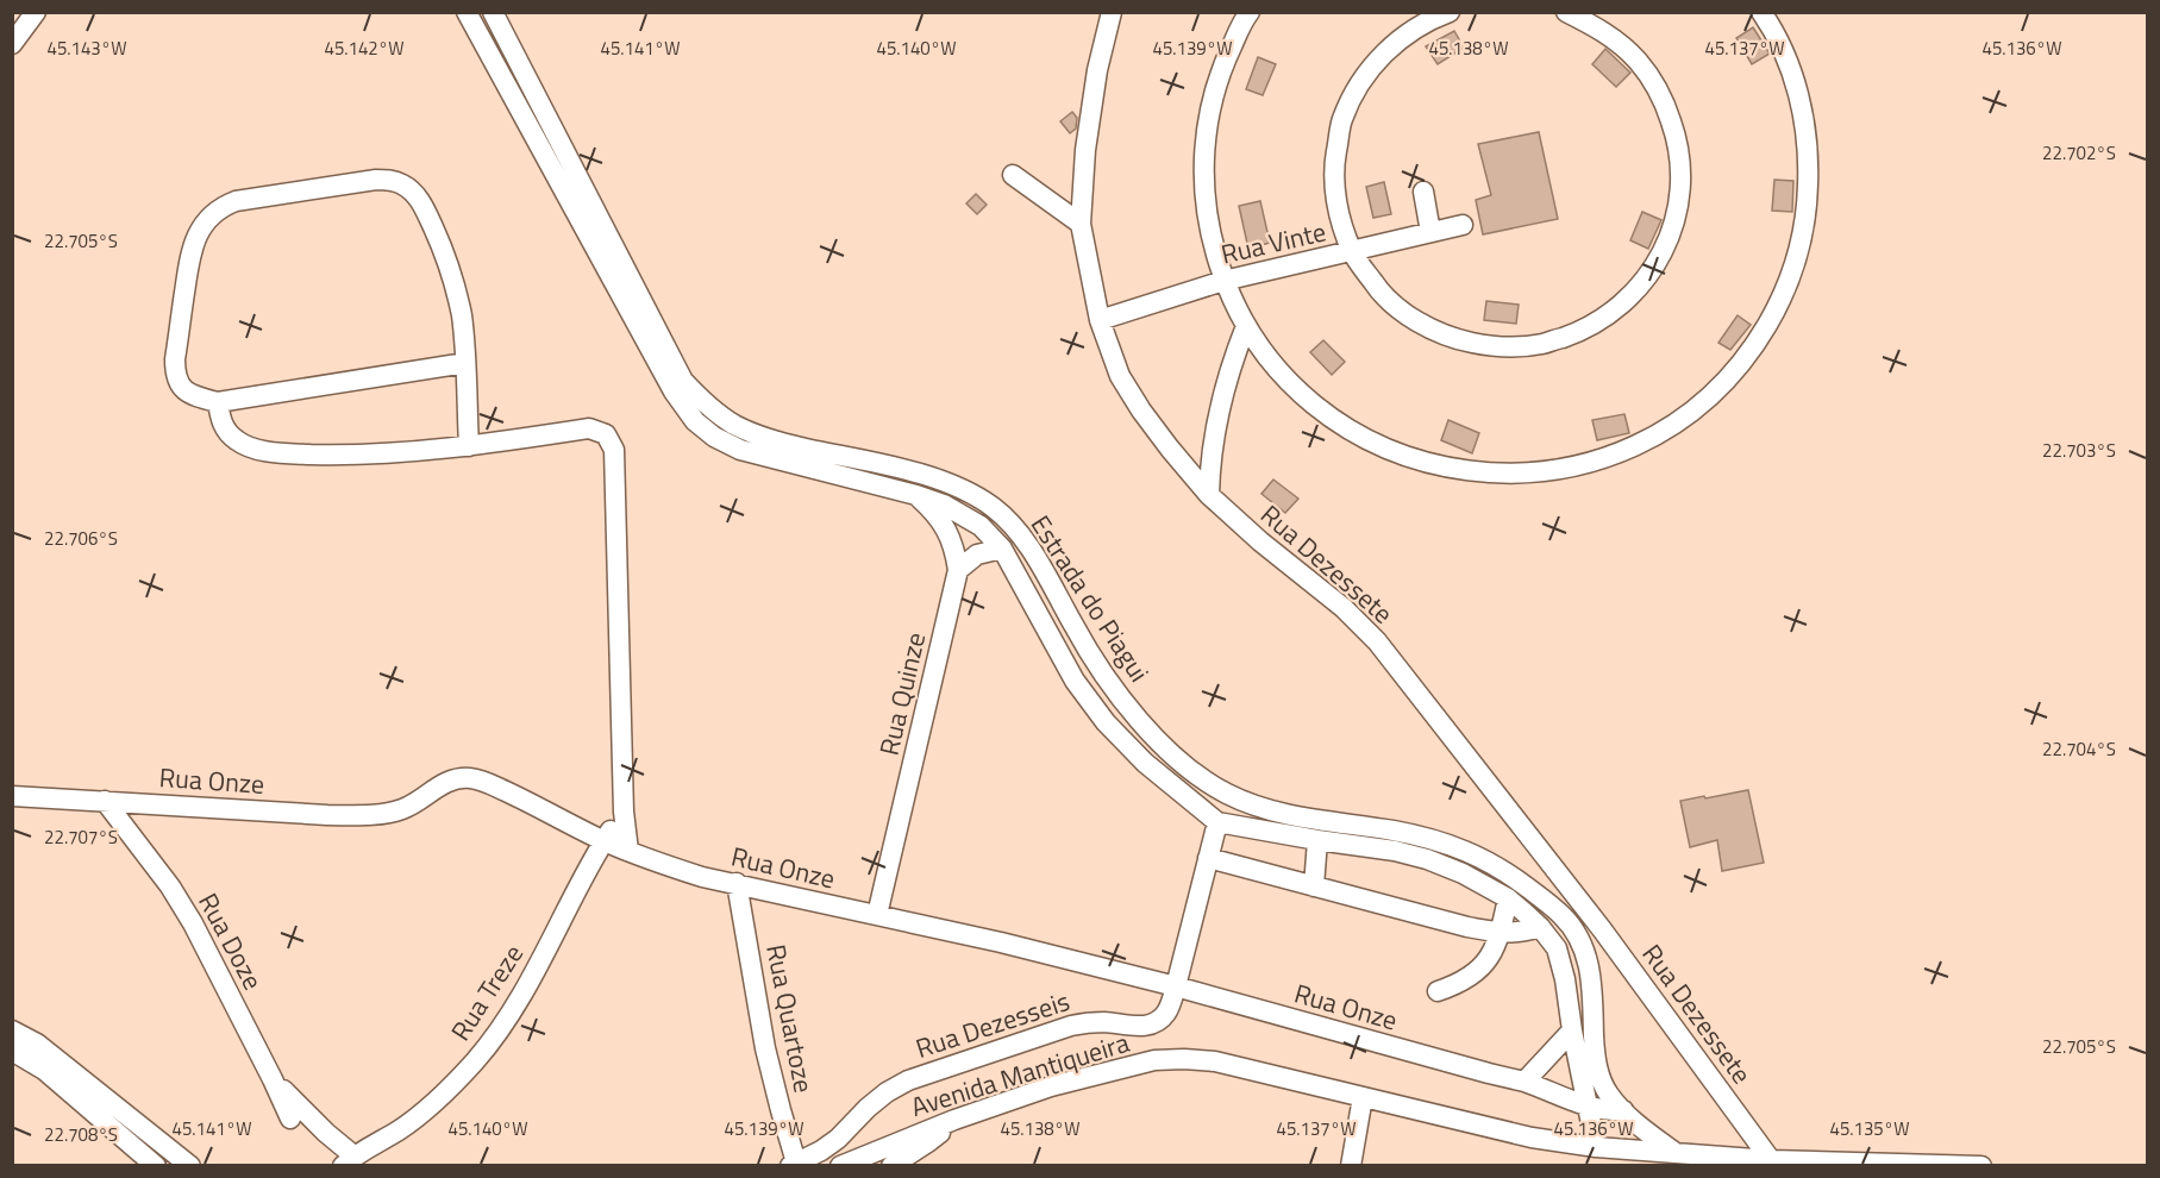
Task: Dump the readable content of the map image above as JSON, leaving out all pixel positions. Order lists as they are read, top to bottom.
{
  "streets": {
    "street": [
      "Rua Vinte",
      "Rua Dezessete",
      "Estrada do Piagui",
      "Rua Quinze",
      "Rua Onze",
      "Rua Doze",
      "Rua Treze",
      "Rua Quartoze",
      "Rua Dezesseis",
      "Avenida Mantiqueira"
    ]
  },
  "crossings": [
    ["Rua Vinte", "Rua Dezessete"],
    ["Rua Dezessete", "Avenida Mantiqueira"],
    ["Estrada do Piagui", "Rua Onze"],
    ["Estrada do Piagui", "Avenida Mantiqueira"],
    ["Rua Quinze", "Rua Onze"],
    ["Rua Onze", "Rua Doze"],
    ["Rua Onze", "Rua Treze"],
    ["Rua Onze", "Rua Quartoze"],
    ["Rua Onze", "Rua Dezesseis"],
    ["Rua Quartoze", "Rua Dezesseis"]
  ],
  "coordinates": [
    "45.143°W",
    "45.142°W",
    "45.141°W",
    "45.140°W",
    "45.139°W",
    "45.138°W",
    "45.137°W",
    "45.136°W",
    "22.702°S",
    "22.705°S",
    "22.703°S",
    "22.706°S",
    "22.704°S",
    "22.707°S",
    "45.135°W",
    "22.708°S"
  ]
}
